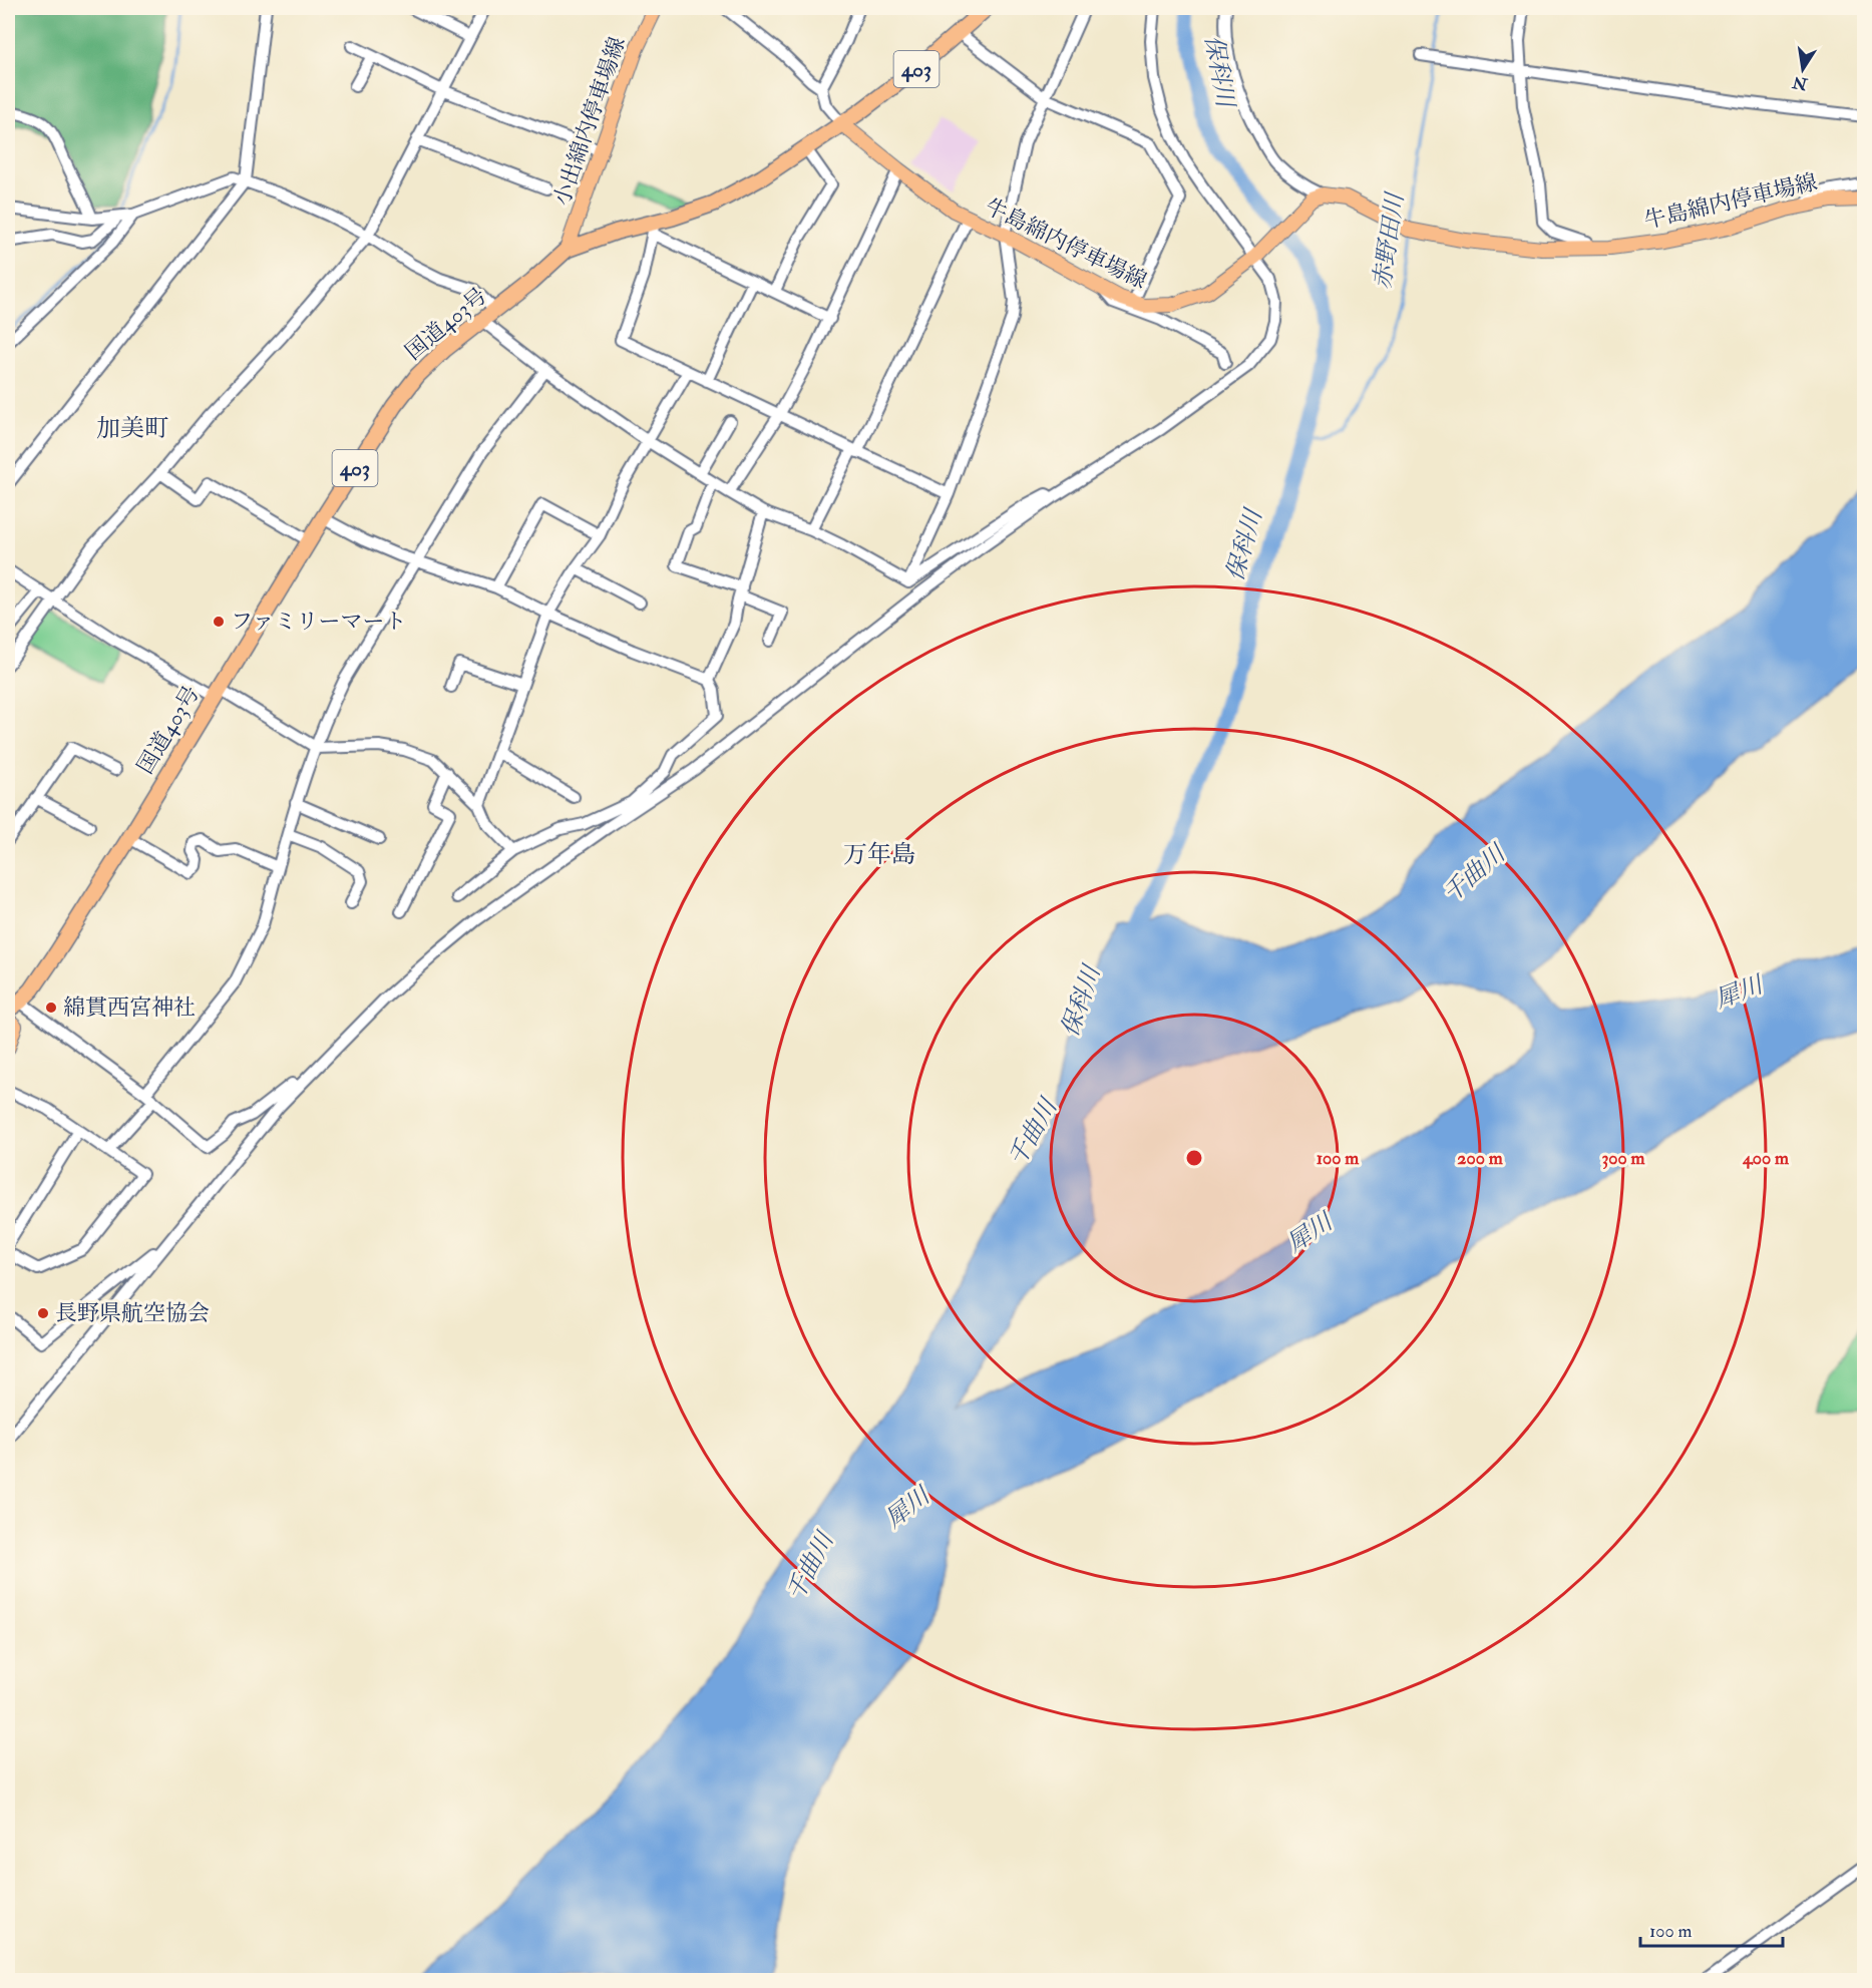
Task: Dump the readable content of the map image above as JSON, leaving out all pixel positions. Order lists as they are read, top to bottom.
{
  "streets": {
    "highway": ["403", "国道403号"],
    "main road": ["小出綿内停車場線", "牛島綿内停車場線"]
  },
  "crossings": [
    ["小出綿内停車場線", "国道403号"],
    ["牛島綿内停車場線", "国道403号"]
  ],
  "districts": ["加美町", "万年島"],
  "water": [
    "保科川",
    "赤野田川",
    "千曲川",
    "犀川"
  ],
  "places": ["ファミリーマート", "綿貫西宮神社", "長野県航空協会"],
  "scale_bar": "100 m",
  "north": "bottom",
  "rings": [
    "100 m",
    "200 m",
    "300 m",
    "400 m"
  ]
}
